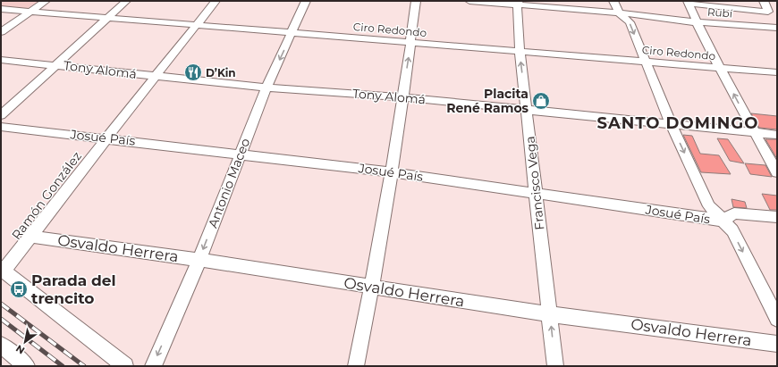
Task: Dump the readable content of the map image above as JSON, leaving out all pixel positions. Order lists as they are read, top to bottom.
{
  "streets": {
    "street": [
      "Rubí",
      "Ciro Redondo",
      "Tony Alomá",
      "Josué País",
      "Antonio Maceo",
      "Francisco Vega",
      "Ramón González",
      "Osvaldo Herrera"
    ]
  },
  "crossings": [
    ["Rubí", "Francisco Vega"],
    ["Ciro Redondo", "Antonio Maceo"],
    ["Ciro Redondo", "Francisco Vega"],
    ["Ciro Redondo", "Ramón González"],
    ["Tony Alomá", "Antonio Maceo"],
    ["Tony Alomá", "Francisco Vega"],
    ["Tony Alomá", "Ramón González"],
    ["Josué País", "Antonio Maceo"],
    ["Josué País", "Francisco Vega"],
    ["Josué País", "Ramón González"],
    ["Antonio Maceo", "Osvaldo Herrera"],
    ["Francisco Vega", "Osvaldo Herrera"],
    ["Ramón González", "Osvaldo Herrera"]
  ],
  "one_way": ["Antonio Maceo"],
  "districts": ["SANTO DOMINGO"],
  "places": {
    "restaurant": ["D’Kin"],
    "shop": ["Placita René Ramos"],
    "bus stop": ["Parada del trencito"]
  },
  "north": "bottom left"
}
